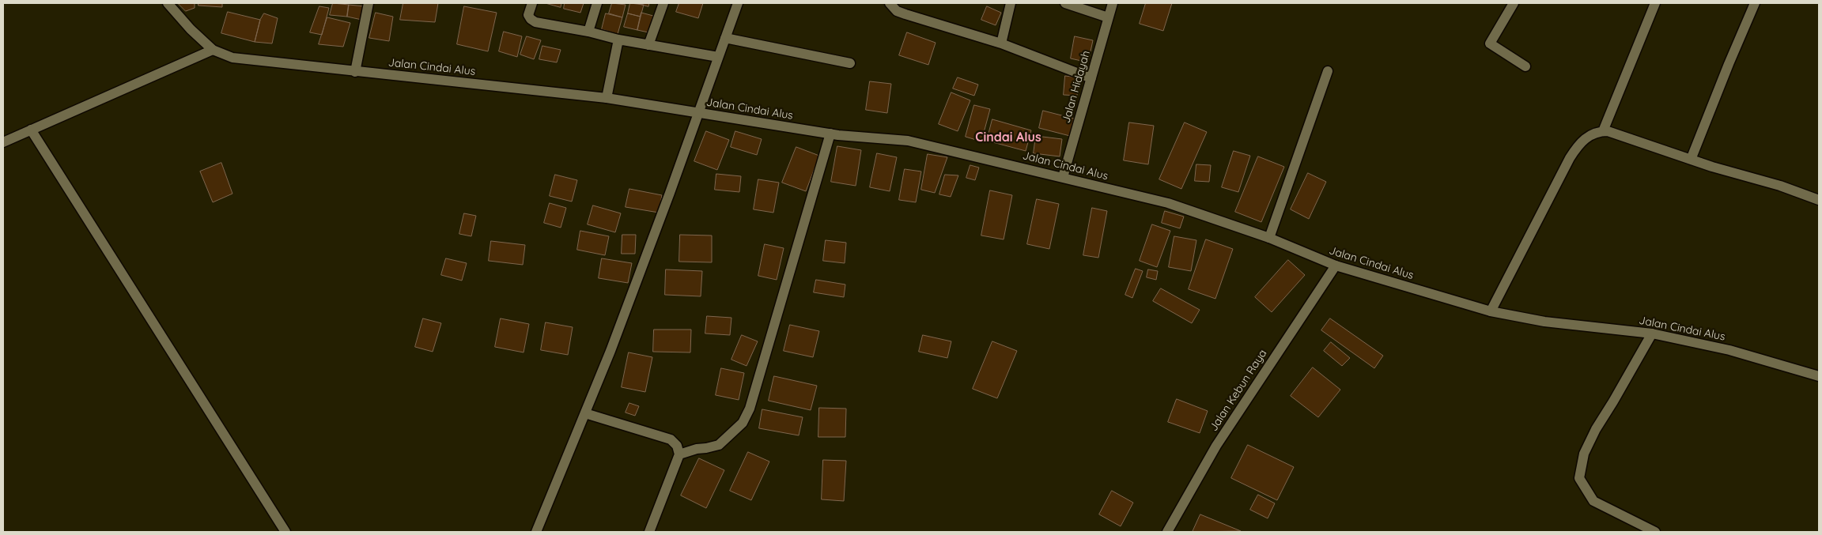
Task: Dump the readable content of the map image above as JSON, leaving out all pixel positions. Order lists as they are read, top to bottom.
{
  "streets": {
    "street": ["Jalan Cindai Alus", "Jalan Hidayah", "Jalan Kebun Raya"]
  },
  "crossings": [
    ["Jalan Cindai Alus", "Jalan Hidayah"],
    ["Jalan Cindai Alus", "Jalan Kebun Raya"]
  ],
  "districts": ["Cindai Alus"]
}
